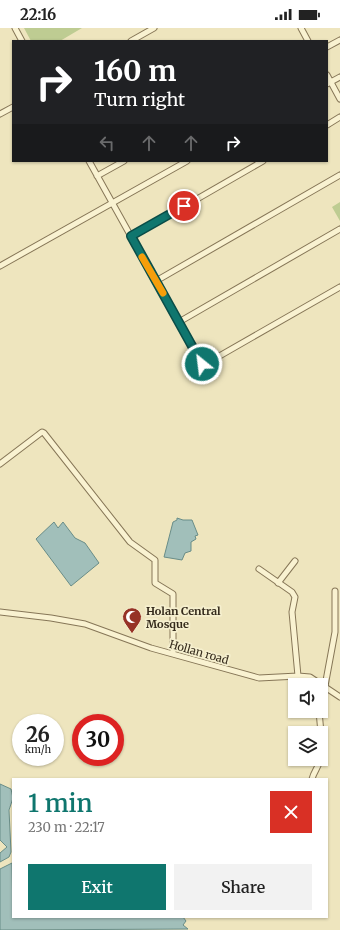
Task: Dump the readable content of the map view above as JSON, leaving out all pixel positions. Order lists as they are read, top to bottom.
{
  "streets": {
    "street": ["Hollan road"]
  },
  "places": {
    "mosque": ["Holan Central Mosque"]
  },
  "page": {
    "status": "22:16",
    "turn": ["160 m", "Turn right"],
    "speed": "26 km/h",
    "limit": "30",
    "heading": ["1 min", "230 m · 22:17"],
    "buttons": ["Exit", "Share"]
  }
}
